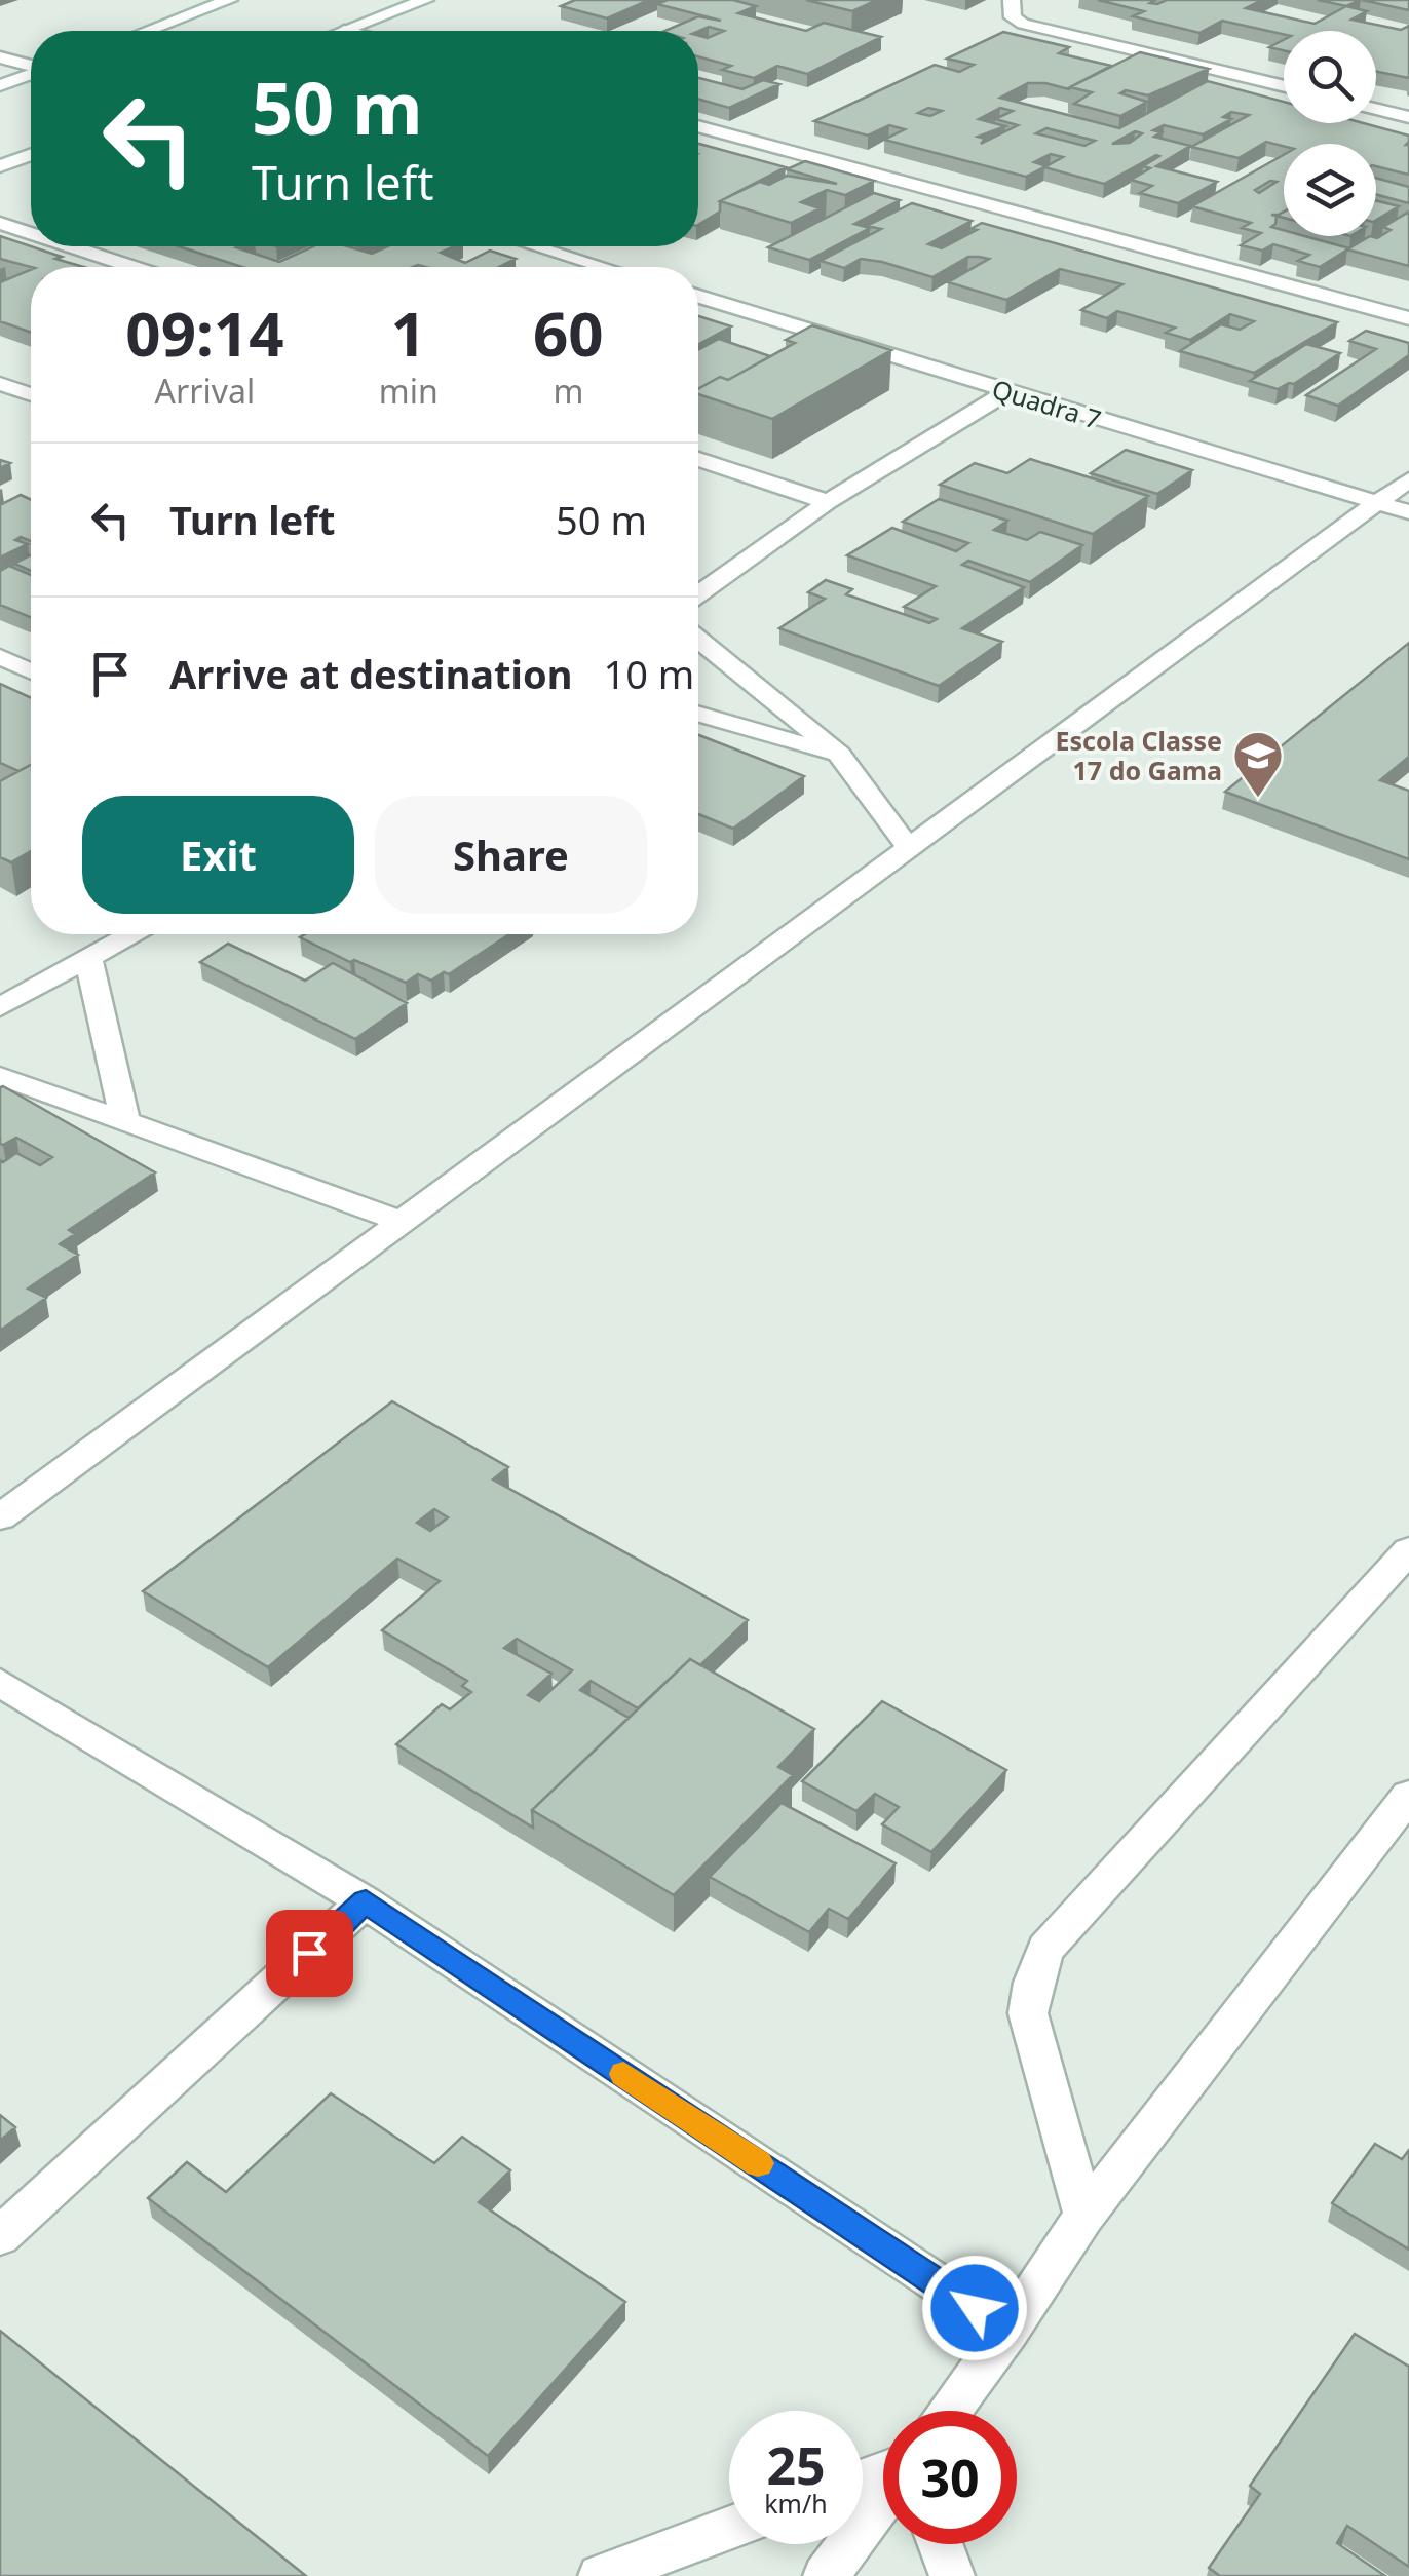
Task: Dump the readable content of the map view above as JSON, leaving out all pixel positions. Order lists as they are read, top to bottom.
{
  "streets": {
    "street": ["Quadra 7"]
  },
  "places": {
    "school or university": ["Escola Classe 17 do Gama"]
  },
  "page": {
    "turn": ["50 m", "Turn left"],
    "eta": [
      "09:14",
      "Arrival",
      "1",
      "min",
      "60",
      "m"
    ],
    "list": [
      {
        "name": "Turn left",
        "value": "50 m"
      },
      {
        "name": "Arrive at destination",
        "value": "10 m"
      }
    ],
    "buttons": ["Exit", "Share"],
    "speed": "25 km/h",
    "limit": "30"
  }
}
